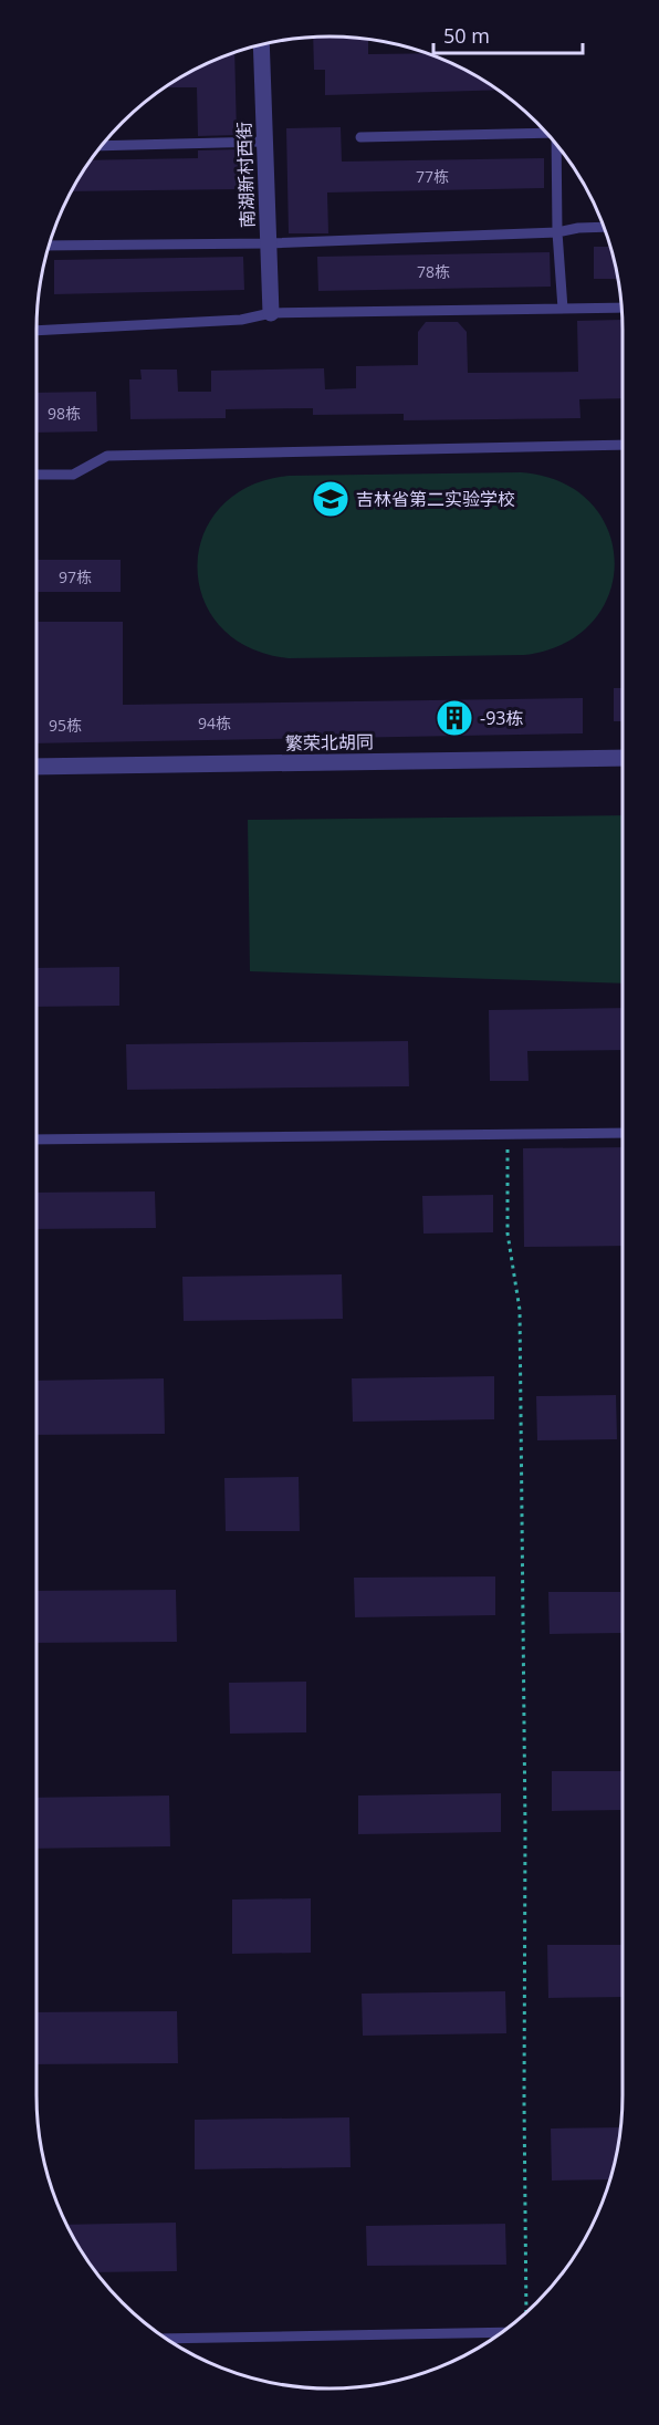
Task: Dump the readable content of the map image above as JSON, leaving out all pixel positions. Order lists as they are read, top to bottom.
{
  "streets": {
    "street": ["南湖新村西街", "繁荣北胡同"]
  },
  "places": {
    "school or university": ["吉林省第二实验学校"],
    "building": ["-93栋"]
  },
  "house_numbers": [
    "77栋",
    "78栋",
    "98栋",
    "97栋",
    "94栋",
    "95栋"
  ],
  "scale_bar": "50 m"
}
